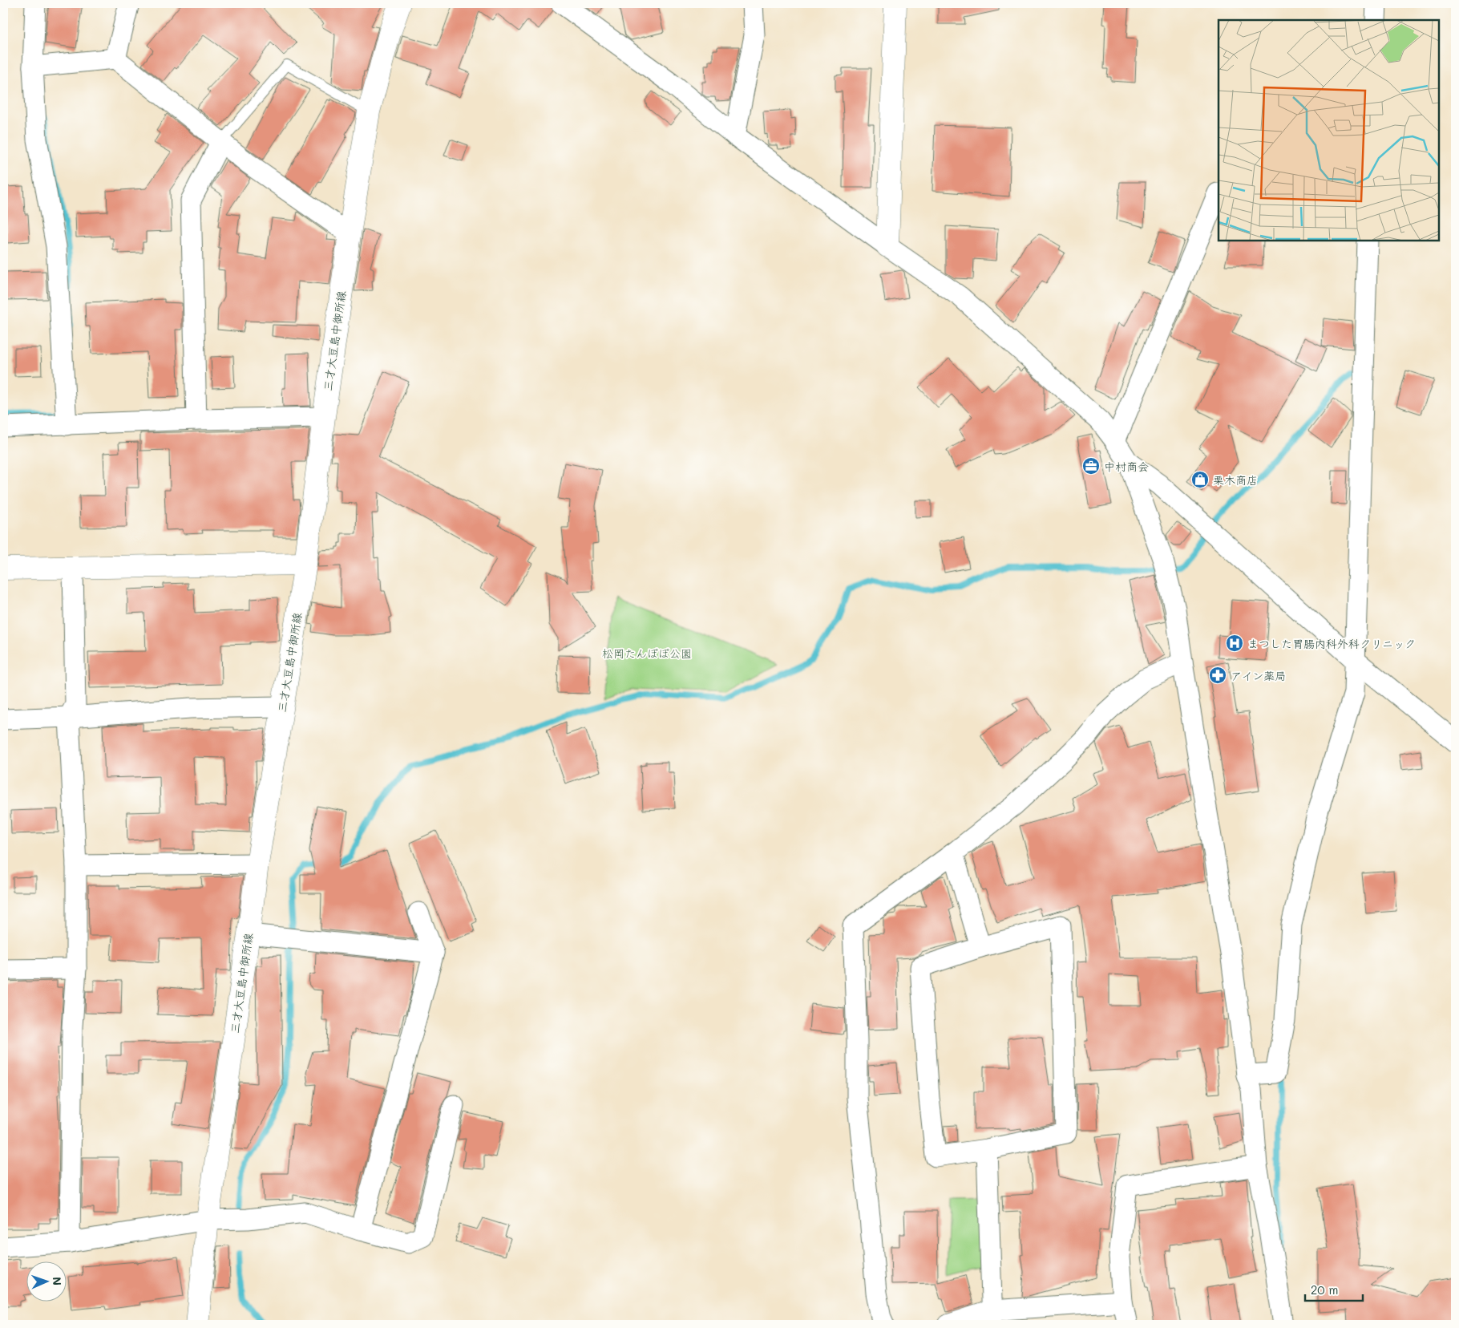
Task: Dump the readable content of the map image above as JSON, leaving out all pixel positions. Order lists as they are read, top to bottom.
{
  "streets": {
    "main road": ["三才大豆島中御所線"]
  },
  "parks": ["松岡たんぽぽ公園"],
  "places": {
    "office": ["中村商会"],
    "shop": ["栗木商店"],
    "hospital": ["まつした胃腸内科外科クリニック"],
    "pharmacy": ["アイン薬局"]
  },
  "scale_bar": "20 m",
  "north": "right"
}
